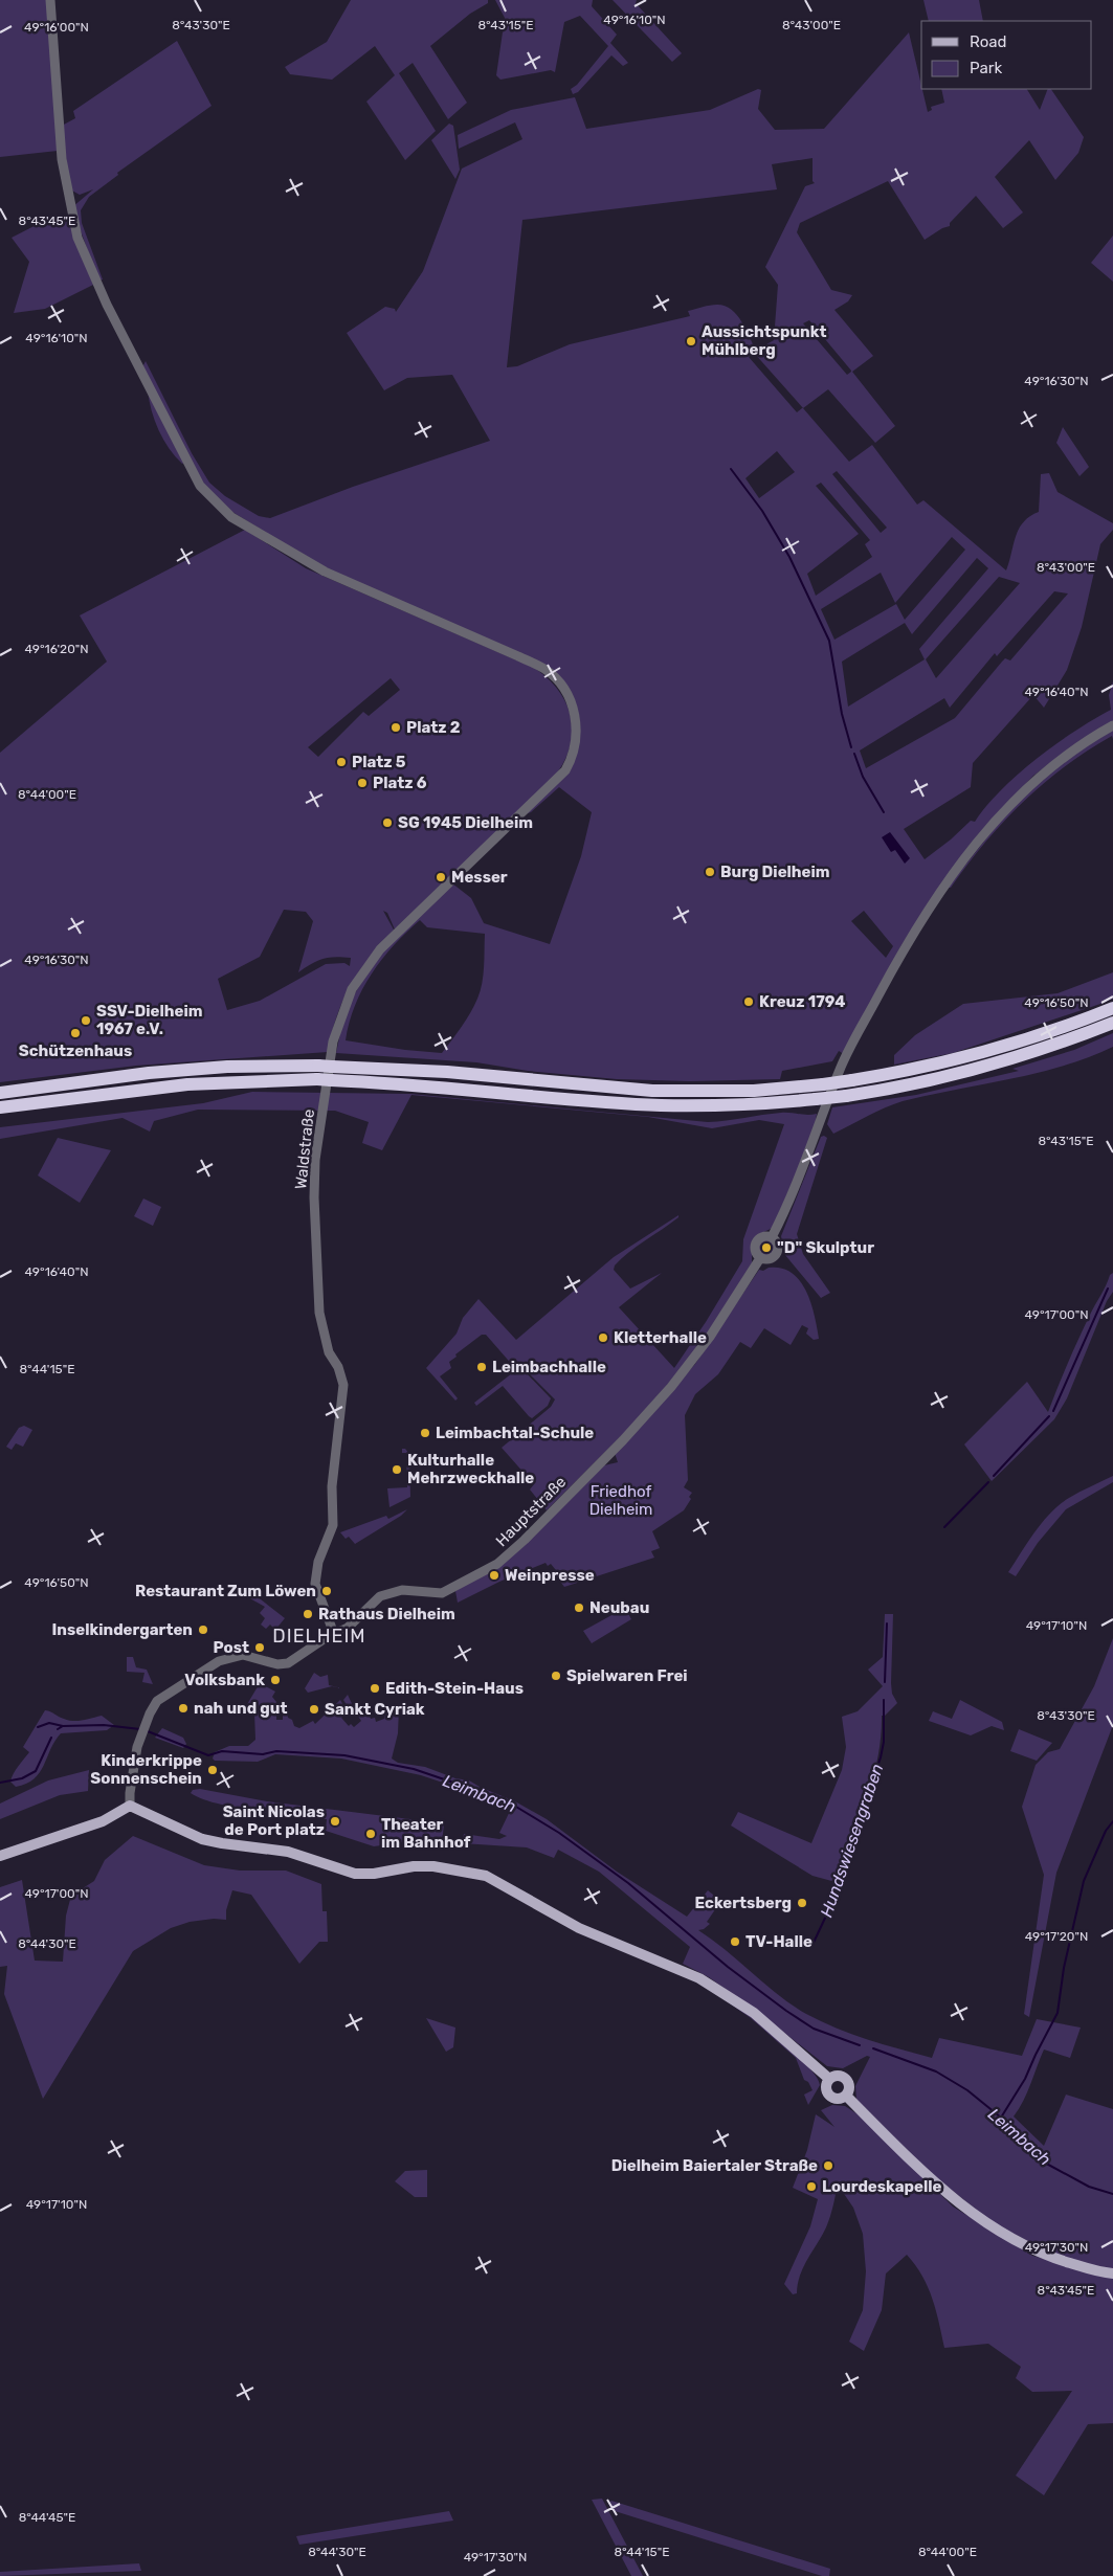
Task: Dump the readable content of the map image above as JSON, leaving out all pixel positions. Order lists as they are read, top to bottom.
{
  "streets": {
    "street": ["Waldstraße", "Hauptstraße"]
  },
  "crossings": [
    ["Waldstraße", "Hauptstraße"]
  ],
  "districts": ["DIELHEIM"],
  "water": ["Leimbach", "Hundswiesengraben"],
  "parks": ["Friedhof Dielheim"],
  "places": [
    "Aussichtspunkt Mühlberg",
    "Platz 2",
    "Platz 5",
    "Platz 6",
    "SG 1945 Dielheim",
    "Burg Dielheim",
    "Messer",
    "Kreuz 1794",
    "SSV-Dielheim 1967 e.V.",
    "Schützenhaus",
    "\"D\" Skulptur",
    "Kletterhalle",
    "Leimbachhalle",
    "Leimbachtal-Schule",
    "Kulturhalle Mehrzweckhalle",
    "Weinpresse",
    "Restaurant Zum Löwen",
    "Neubau",
    "Rathaus Dielheim",
    "Inselkindergarten",
    "Post",
    "Spielwaren Frei",
    "Volksbank",
    "Edith-Stein-Haus",
    "nah und gut",
    "Sankt Cyriak",
    "Kinderkrippe Sonnenschein",
    "Saint Nicolas de Port platz",
    "Theater im Bahnhof",
    "Eckertsberg",
    "TV-Halle",
    "Dielheim Baiertaler Straße",
    "Lourdeskapelle"
  ],
  "legend": ["Road", "Park"],
  "coordinates": [
    "49°16'10\"N",
    "8°43'30\"E",
    "8°43'15\"E",
    "8°43'00\"E",
    "49°16'00\"N",
    "8°43'45\"E",
    "49°16'30\"N",
    "49°16'20\"N",
    "49°16'40\"N",
    "8°44'00\"E",
    "49°16'50\"N",
    "49°17'00\"N",
    "8°44'15\"E",
    "49°17'10\"N",
    "49°17'20\"N",
    "8°44'30\"E",
    "49°17'30\"N",
    "8°44'45\"E"
  ]
}
